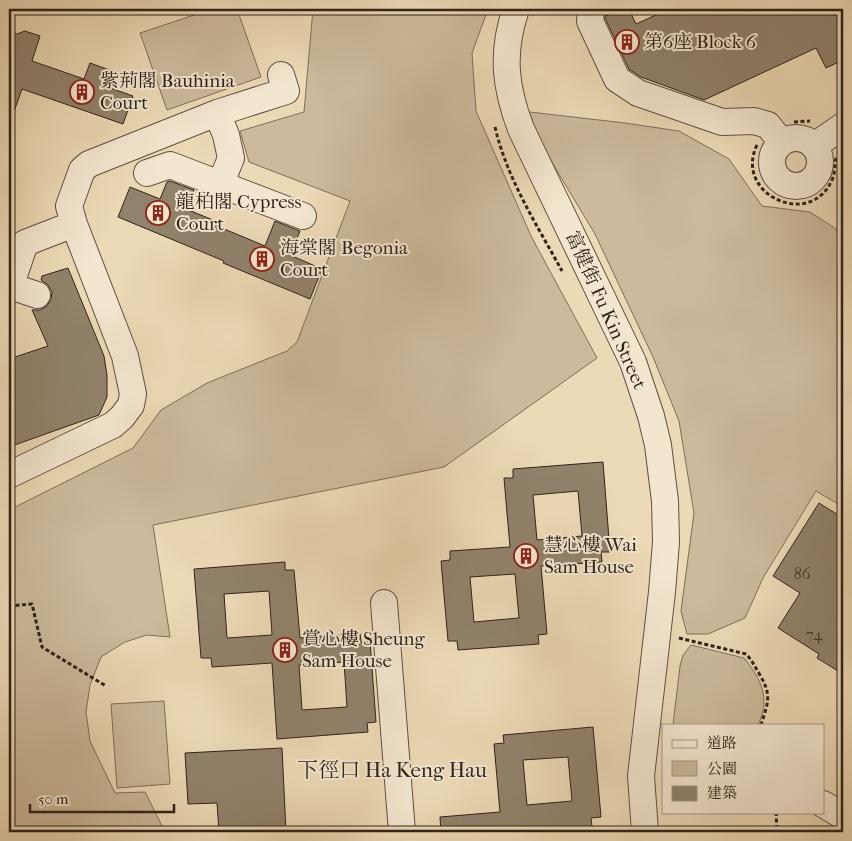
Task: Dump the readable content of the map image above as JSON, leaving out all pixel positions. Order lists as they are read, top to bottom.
{
  "streets": {
    "street": ["富健街 Fu Kin Street"]
  },
  "districts": ["下徑口 Ha Keng Hau"],
  "places": {
    "building": [
      "第6座 Block 6",
      "紫荊閣 Bauhinia Court",
      "龍柏閣 Cypress Court",
      "海棠閣 Begonia Court",
      "慧心樓 Wai Sam House",
      "賞心樓 Sheung Sam House"
    ]
  },
  "house_numbers": ["86", "74"],
  "legend": ["道路", "公園", "建築"],
  "scale_bar": "50 m"
}
